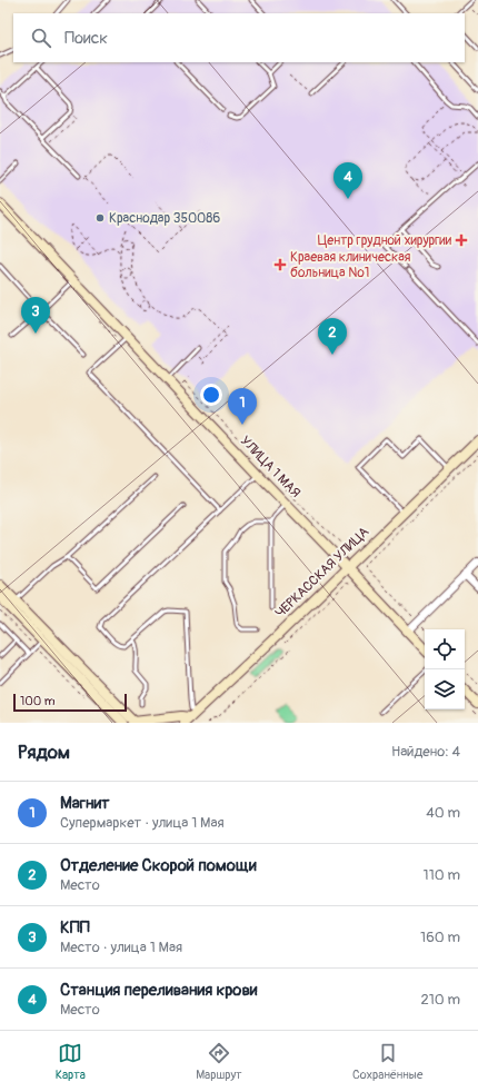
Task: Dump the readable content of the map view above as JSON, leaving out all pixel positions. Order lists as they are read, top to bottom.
{
  "streets": {
    "street": ["УЛИЦА 1 МАЯ", "ЧЕРКАССКАЯ УЛИЦА"]
  },
  "crossings": [
    ["УЛИЦА 1 МАЯ", "ЧЕРКАССКАЯ УЛИЦА"]
  ],
  "places": {
    "other": ["Краснодар 350086"],
    "health": ["Центр грудной хирургии", "Краевая клиническая больница №1"]
  },
  "scale_bar": "100 m",
  "page": {
    "search": "Поиск",
    "pins": [
      "4",
      "3",
      "2",
      "1"
    ],
    "scale": "100 m",
    "heading": ["Рядом", "Найдено: 4"],
    "list": [
      {
        "mark": "1",
        "name": "Магнит",
        "note": "Супермаркет · улица 1 Мая",
        "value": "40 m"
      },
      {
        "mark": "2",
        "name": "Отделение Скорой помощи",
        "note": "Место",
        "value": "110 m"
      },
      {
        "mark": "3",
        "name": "КПП",
        "note": "Место · улица 1 Мая",
        "value": "160 m"
      },
      {
        "mark": "4",
        "name": "Станция переливания крови",
        "note": "Место",
        "value": "210 m"
      }
    ],
    "nav": ["Карта", "Маршрут", "Сохранённые"]
  }
}
